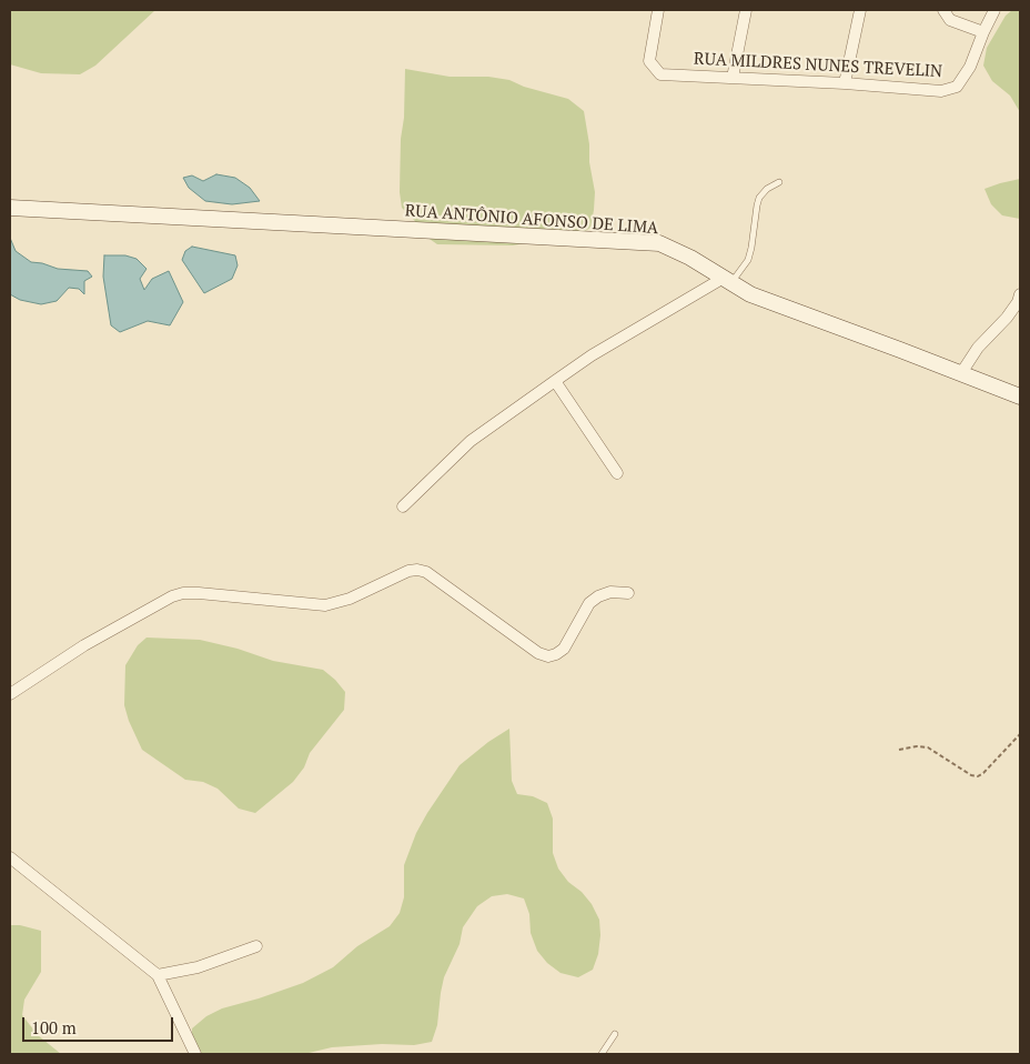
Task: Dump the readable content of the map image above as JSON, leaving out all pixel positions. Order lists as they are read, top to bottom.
{
  "streets": {
    "main road": ["RUA ANTÔNIO AFONSO DE LIMA"],
    "street": ["RUA MILDRES NUNES TREVELIN"]
  },
  "scale_bar": "100 m"
}
